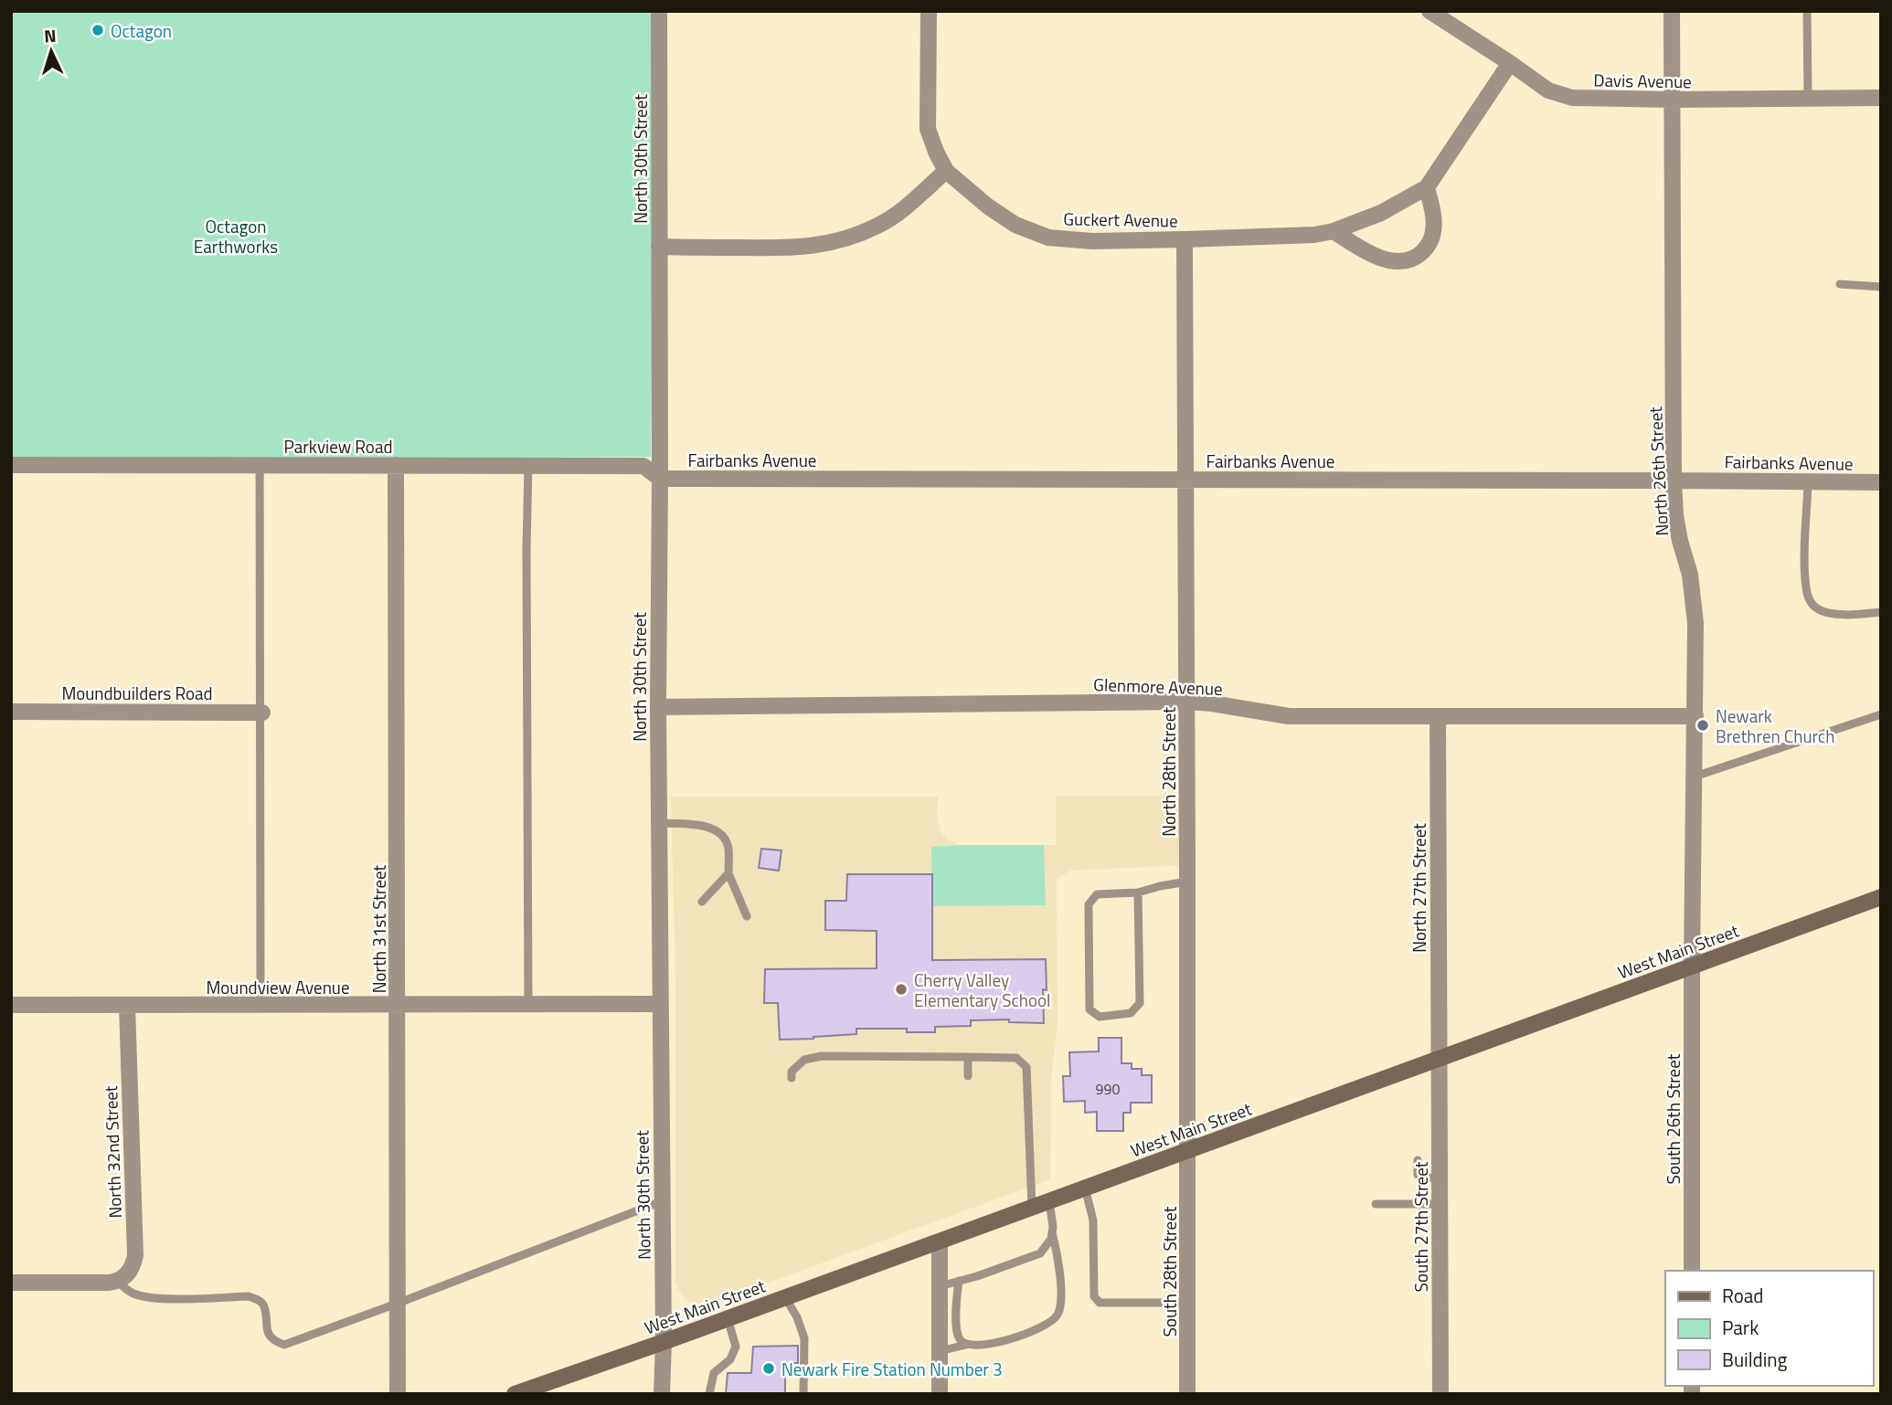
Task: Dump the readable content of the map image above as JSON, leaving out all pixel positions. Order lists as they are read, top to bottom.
{
  "streets": {
    "main road": ["West Main Street"],
    "street": [
      "Davis Avenue",
      "North 30th Street",
      "Guckert Avenue",
      "Parkview Road",
      "Fairbanks Avenue",
      "North 26th Street",
      "Glenmore Avenue",
      "Moundbuilders Road",
      "North 28th Street",
      "North 27th Street",
      "North 31st Street",
      "Moundview Avenue",
      "South 26th Street",
      "North 32nd Street",
      "South 27th Street",
      "South 28th Street"
    ]
  },
  "crossings": [
    ["Davis Avenue", "Guckert Avenue"],
    ["Davis Avenue", "North 26th Street"],
    ["North 30th Street", "Parkview Road"],
    ["North 30th Street", "Fairbanks Avenue"],
    ["North 30th Street", "Glenmore Avenue"],
    ["North 30th Street", "West Main Street"],
    ["North 30th Street", "Moundview Avenue"],
    ["Guckert Avenue", "North 28th Street"],
    ["Parkview Road", "Fairbanks Avenue"],
    ["Parkview Road", "North 31st Street"],
    ["Fairbanks Avenue", "North 26th Street"],
    ["Fairbanks Avenue", "North 28th Street"],
    ["North 26th Street", "Glenmore Avenue"],
    ["North 26th Street", "West Main Street"],
    ["North 26th Street", "South 26th Street"],
    ["Glenmore Avenue", "North 28th Street"],
    ["Glenmore Avenue", "North 27th Street"],
    ["North 28th Street", "West Main Street"],
    ["North 28th Street", "South 28th Street"],
    ["North 27th Street", "West Main Street"],
    ["North 27th Street", "South 27th Street"],
    ["North 31st Street", "Moundview Avenue"],
    ["West Main Street", "South 26th Street"],
    ["West Main Street", "South 27th Street"],
    ["West Main Street", "South 28th Street"],
    ["Moundview Avenue", "North 32nd Street"]
  ],
  "parks": ["Octagon Earthworks"],
  "places": [
    "Octagon",
    "Newark Brethren Church",
    "Cherry Valley Elementary School",
    "Newark Fire Station Number 3"
  ],
  "house_numbers": ["990"],
  "legend": ["Road", "Park", "Building"],
  "north": "top"
}
